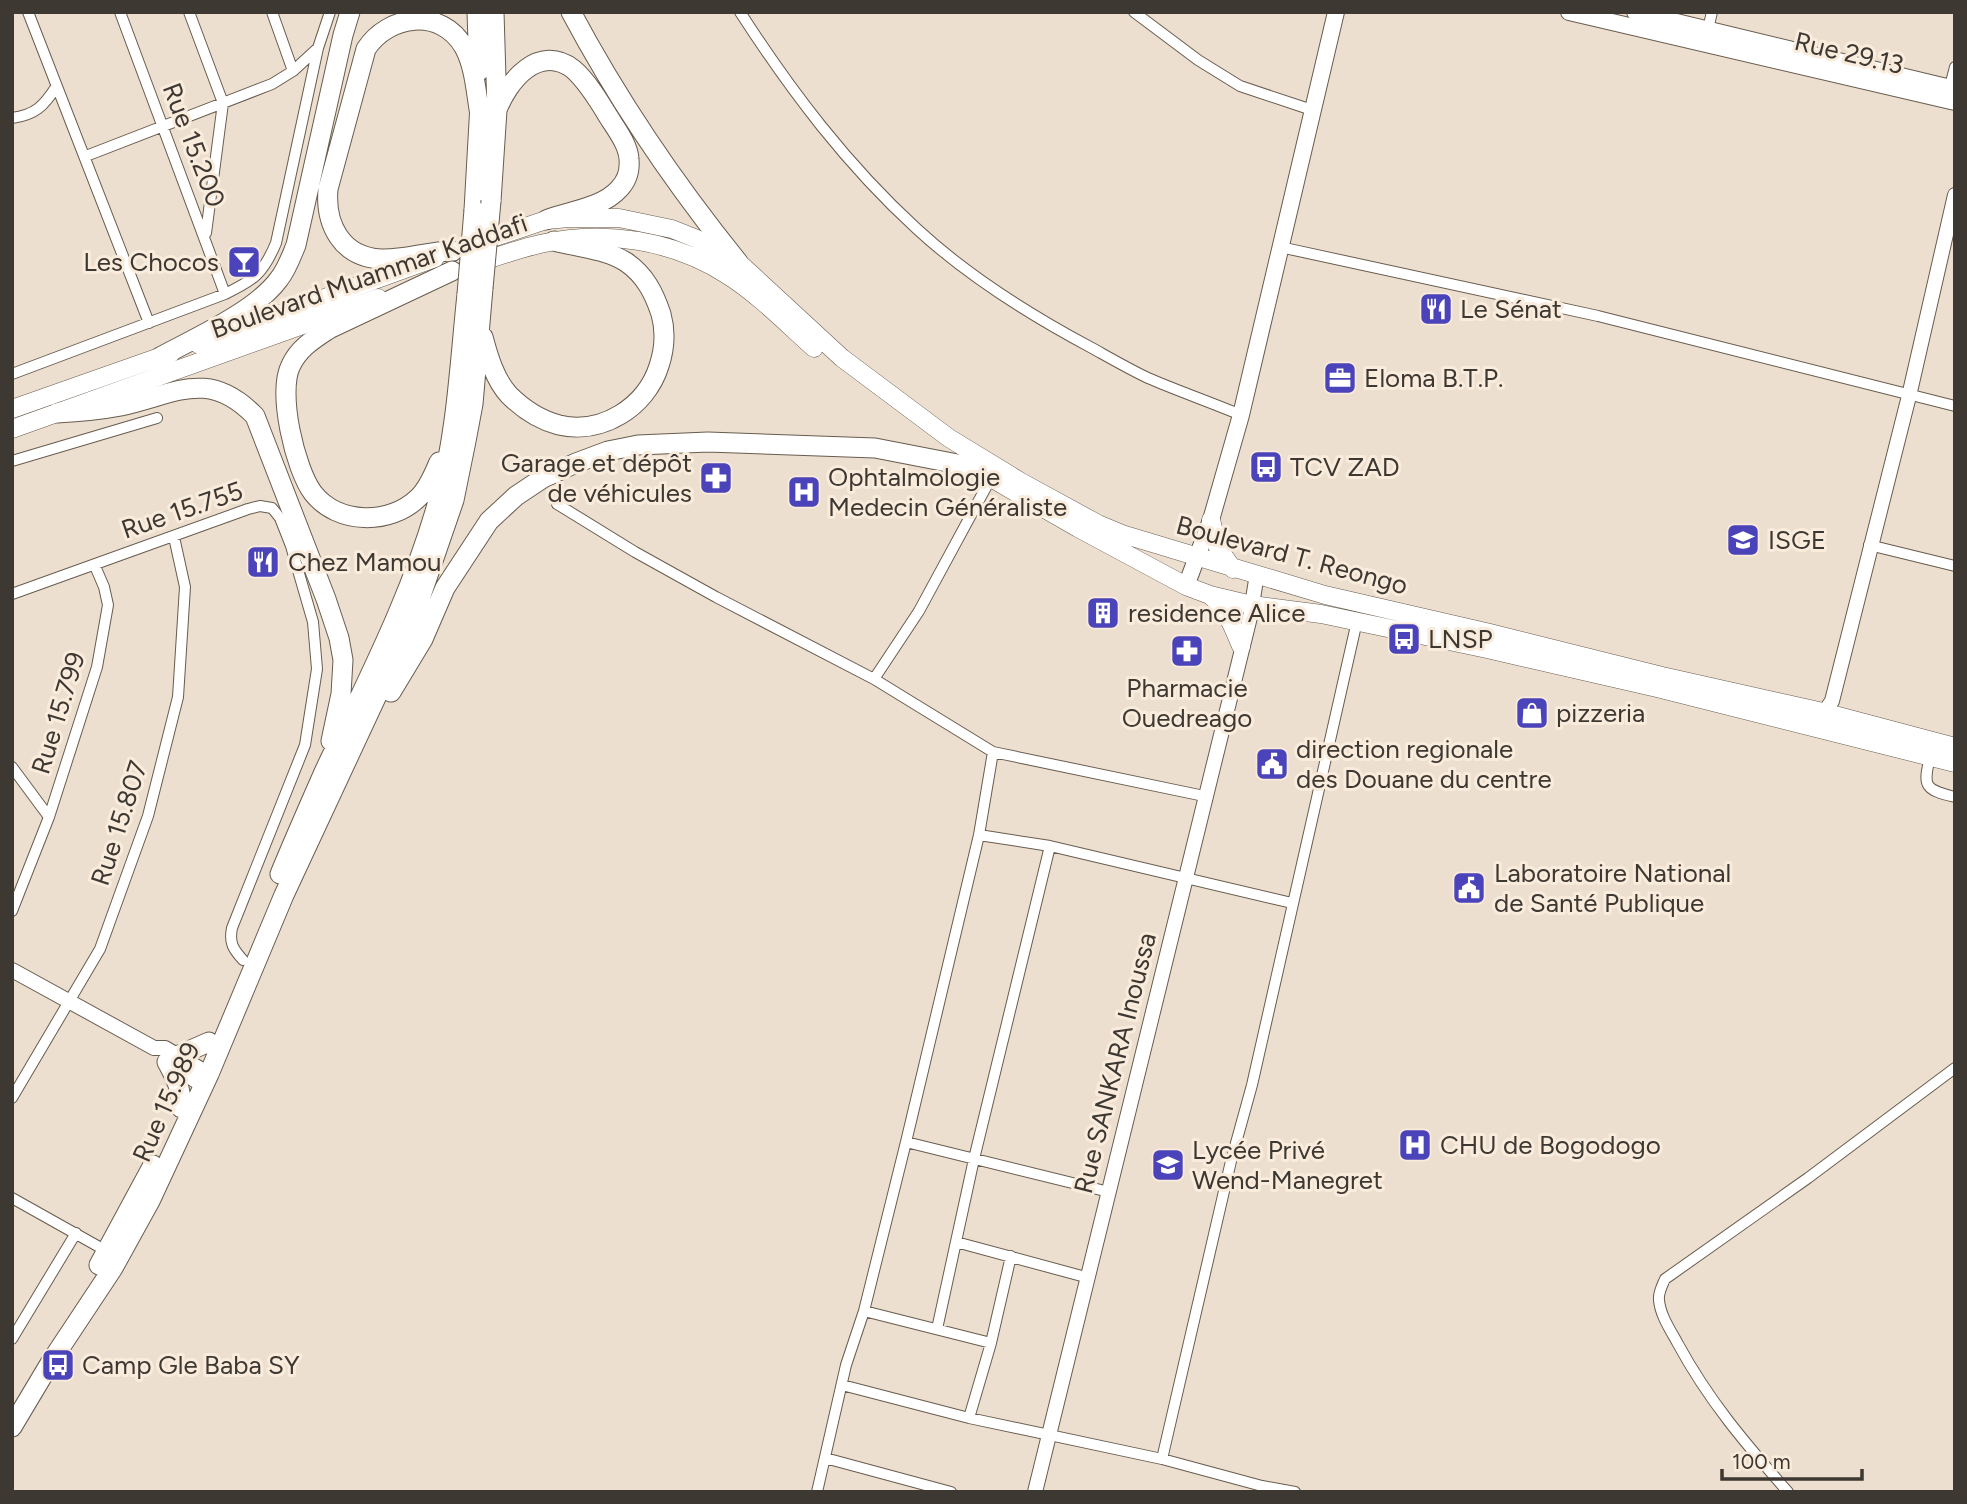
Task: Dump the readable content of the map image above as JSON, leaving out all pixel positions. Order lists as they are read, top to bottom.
{
  "streets": {
    "highway": ["Rue 15.989"],
    "main road": ["Rue 29.13", "Boulevard Muammar Kaddafi", "Boulevard T. Reongo"],
    "street": [
      "Rue 15.200",
      "Rue 15.755",
      "Rue 15.799",
      "Rue 15.807",
      "Rue SANKARA Inoussa"
    ]
  },
  "crossings": [
    ["Boulevard Muammar Kaddafi", "Boulevard T. Reongo"],
    ["Rue 15.755", "Rue 15.799"],
    ["Rue 15.755", "Rue 15.807"],
    ["Boulevard T. Reongo", "Rue SANKARA Inoussa"]
  ],
  "places": {
    "bar": ["Les Chocos"],
    "restaurant": ["Le Sénat", "Chez Mamou"],
    "office": ["Eloma B.T.P."],
    "bus stop": ["TCV ZAD", "LNSP", "Camp Gle Baba SY"],
    "pharmacy": ["Garage et dépôt de véhicules", "Pharmacie Ouedreago"],
    "hospital": ["Ophtalmologie Medecin Généraliste", "CHU de Bogodogo"],
    "school or university": ["ISGE", "Lycée Privé Wend-Manegret"],
    "building": ["residence Alice"],
    "shop": ["pizzeria"],
    "public building": ["direction regionale des Douane du centre", "Laboratoire National de Santé Publique"]
  },
  "scale_bar": "100 m"
}
